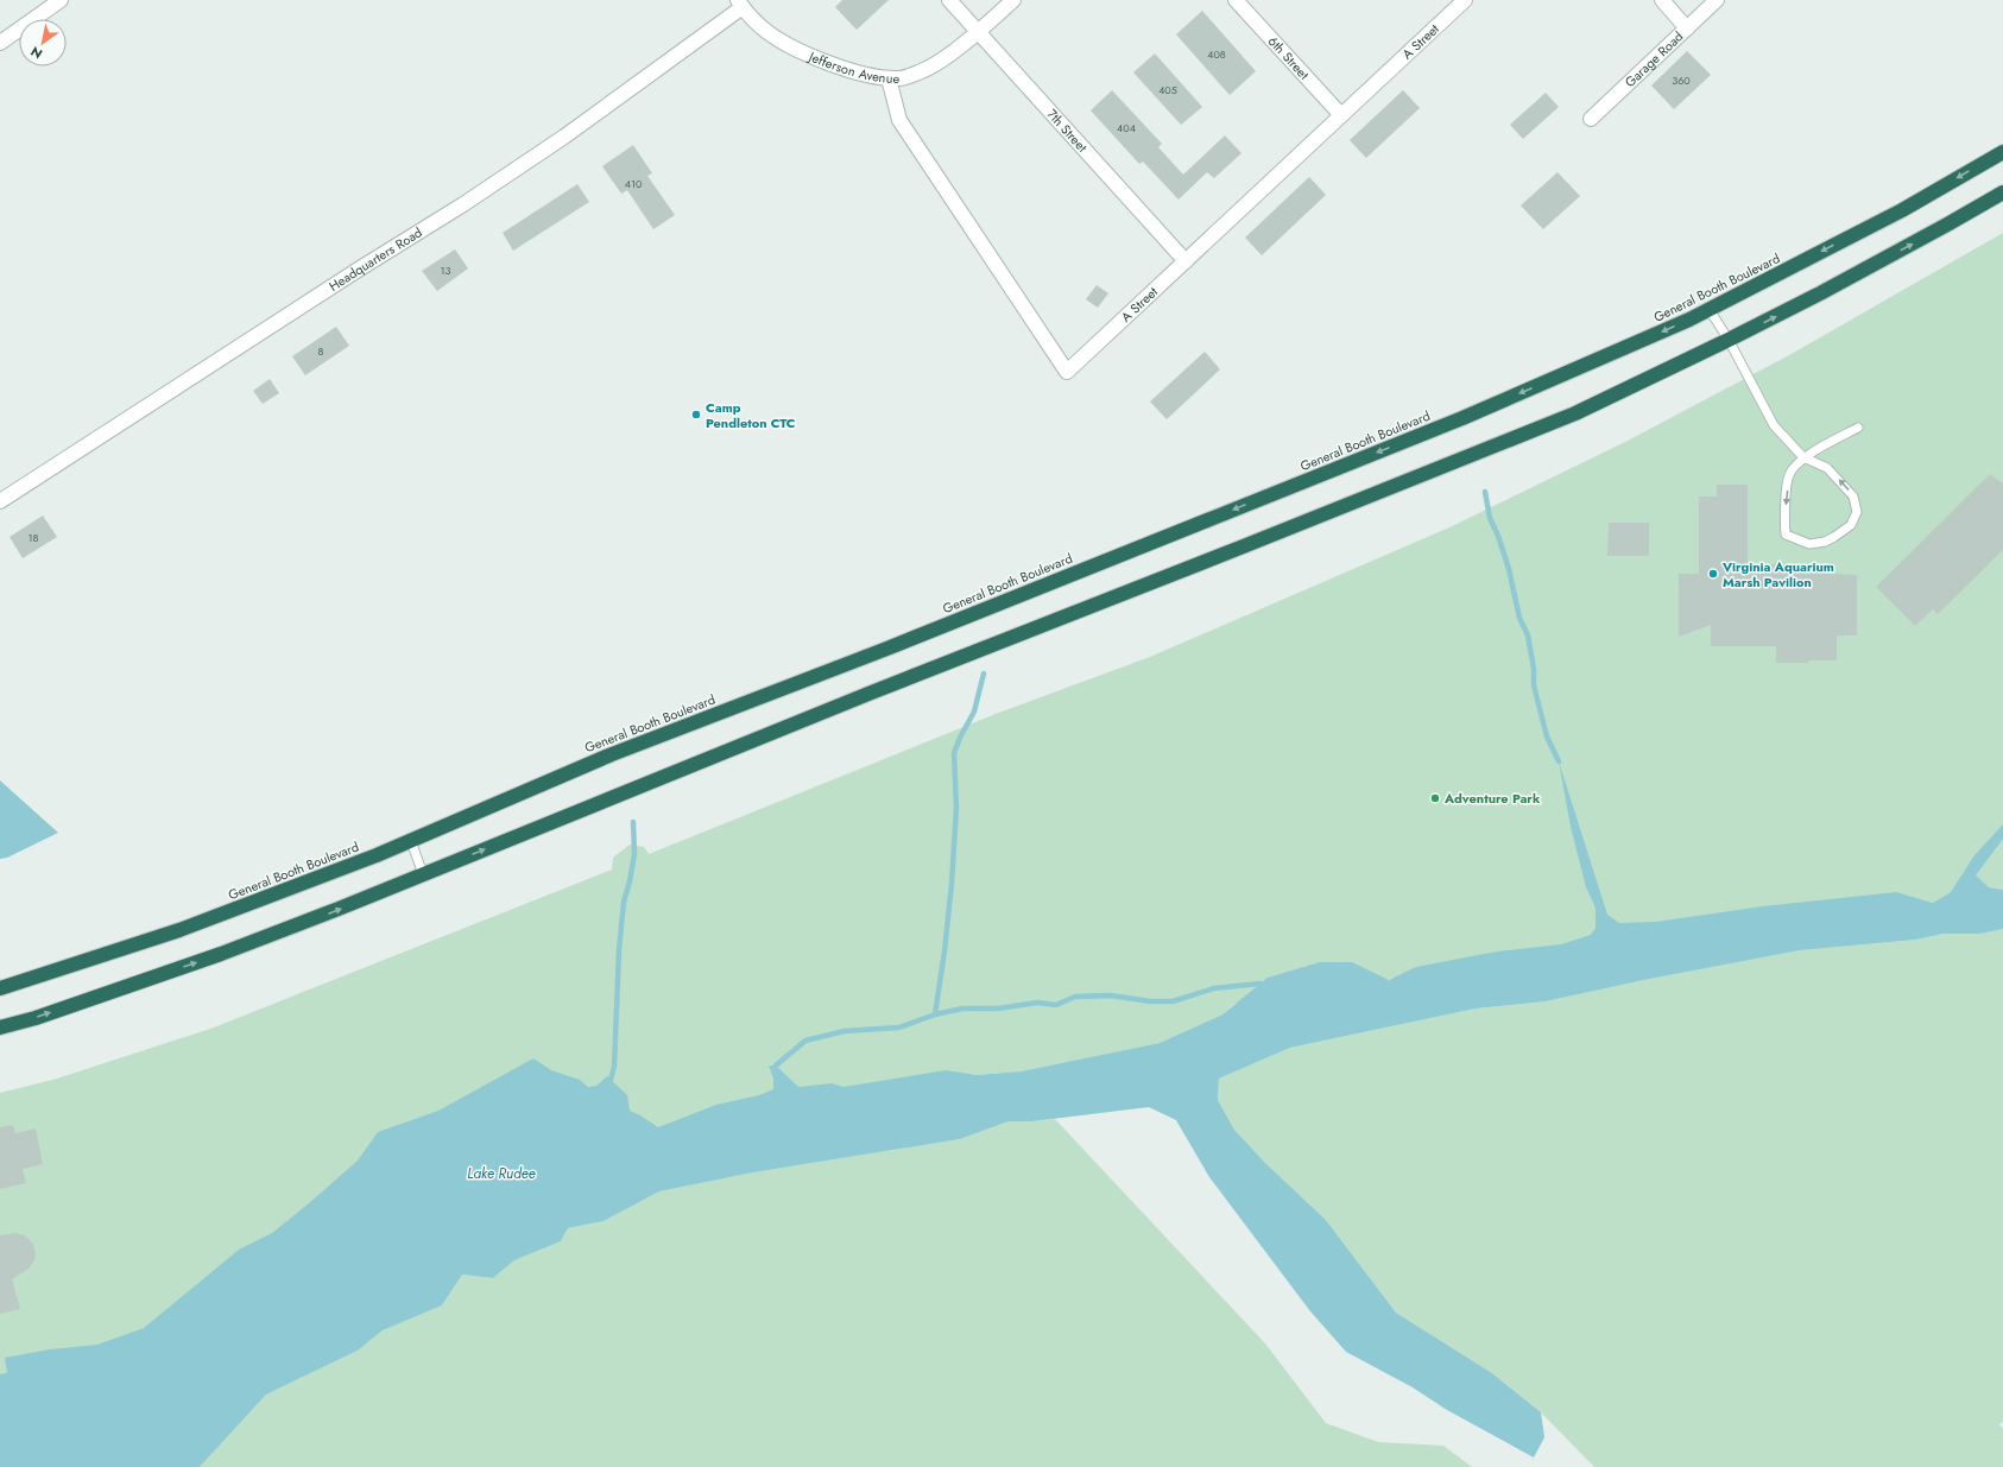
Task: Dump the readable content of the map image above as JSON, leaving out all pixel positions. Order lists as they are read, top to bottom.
{
  "streets": {
    "highway": ["General Booth Boulevard"],
    "street": [
      "A Street",
      "6th Street",
      "Garage Road",
      "Jefferson Avenue",
      "7th Street",
      "Headquarters Road"
    ]
  },
  "crossings": [
    ["A Street", "6th Street"],
    ["A Street", "Jefferson Avenue"],
    ["A Street", "7th Street"],
    ["Jefferson Avenue", "7th Street"],
    ["Jefferson Avenue", "Headquarters Road"]
  ],
  "water": ["Lake Rudee"],
  "places": ["Camp Pendleton CTC", "Virginia Aquarium Marsh Pavilion", "Adventure Park"],
  "house_numbers": [
    "408",
    "360",
    "405",
    "404",
    "410",
    "13",
    "8",
    "18"
  ],
  "north": "bottom left"
}
